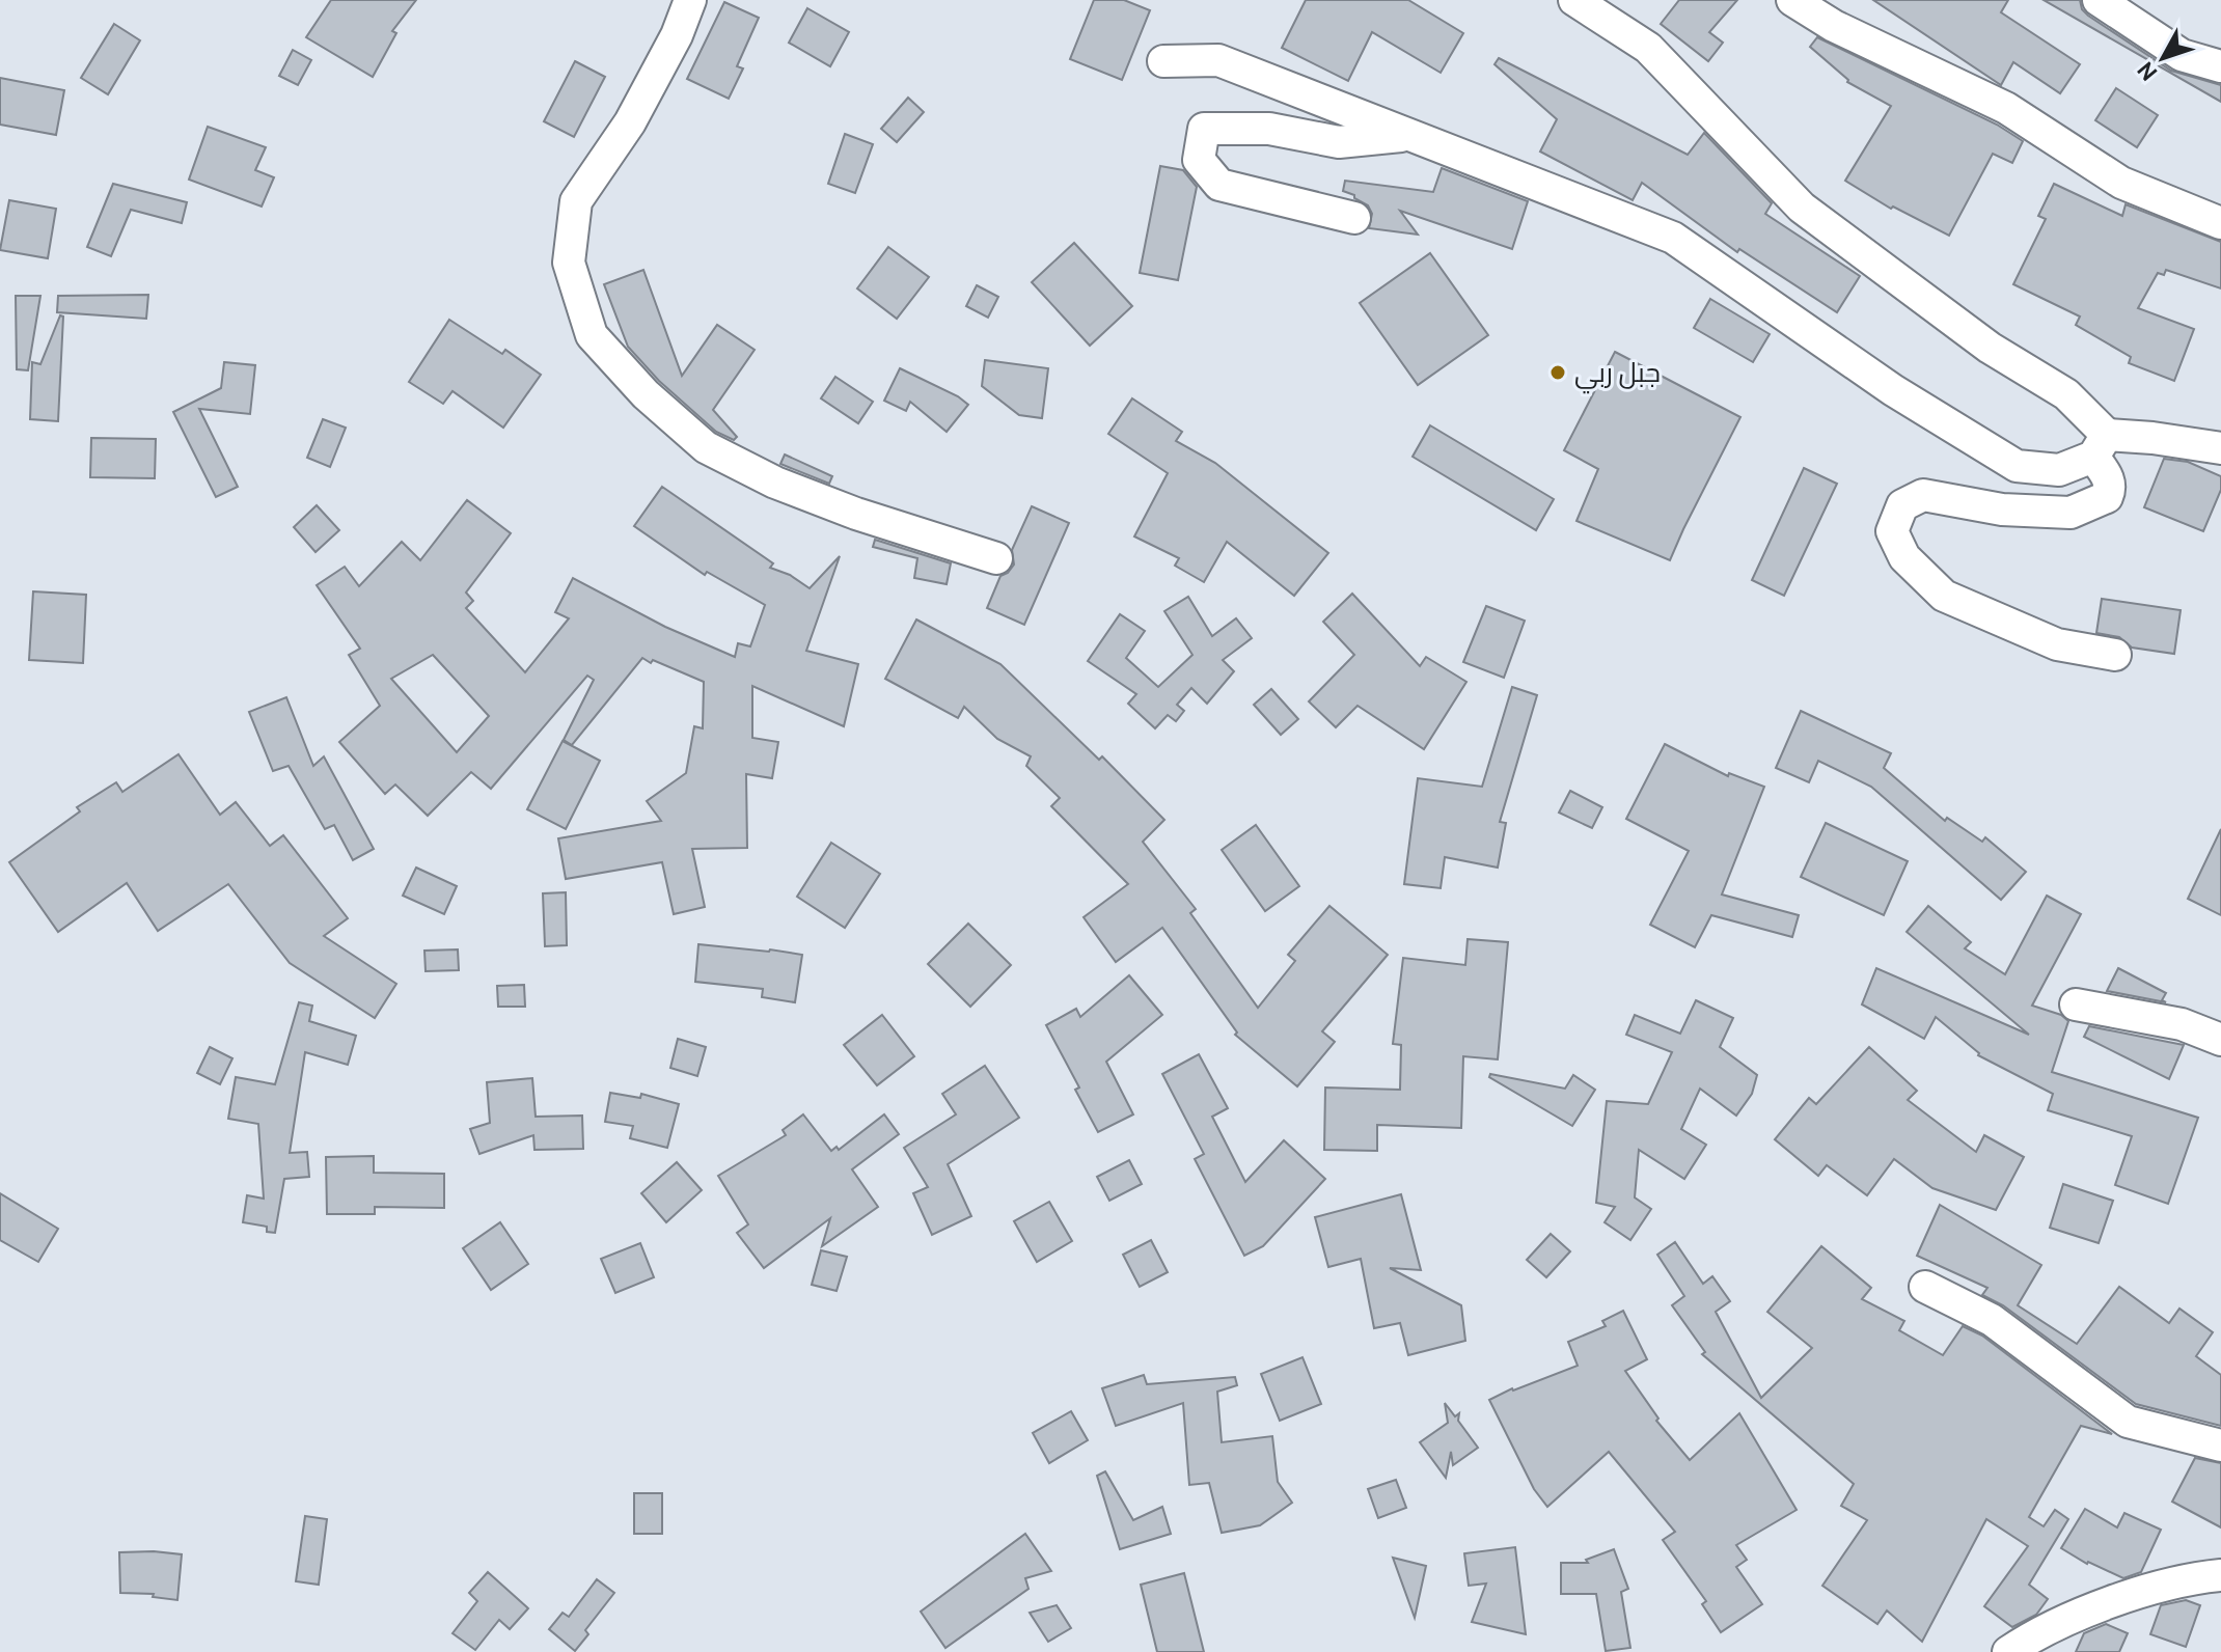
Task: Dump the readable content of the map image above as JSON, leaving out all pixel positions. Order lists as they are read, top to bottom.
{
  "places": ["جبل ربي"],
  "north": "bottom left"
}
